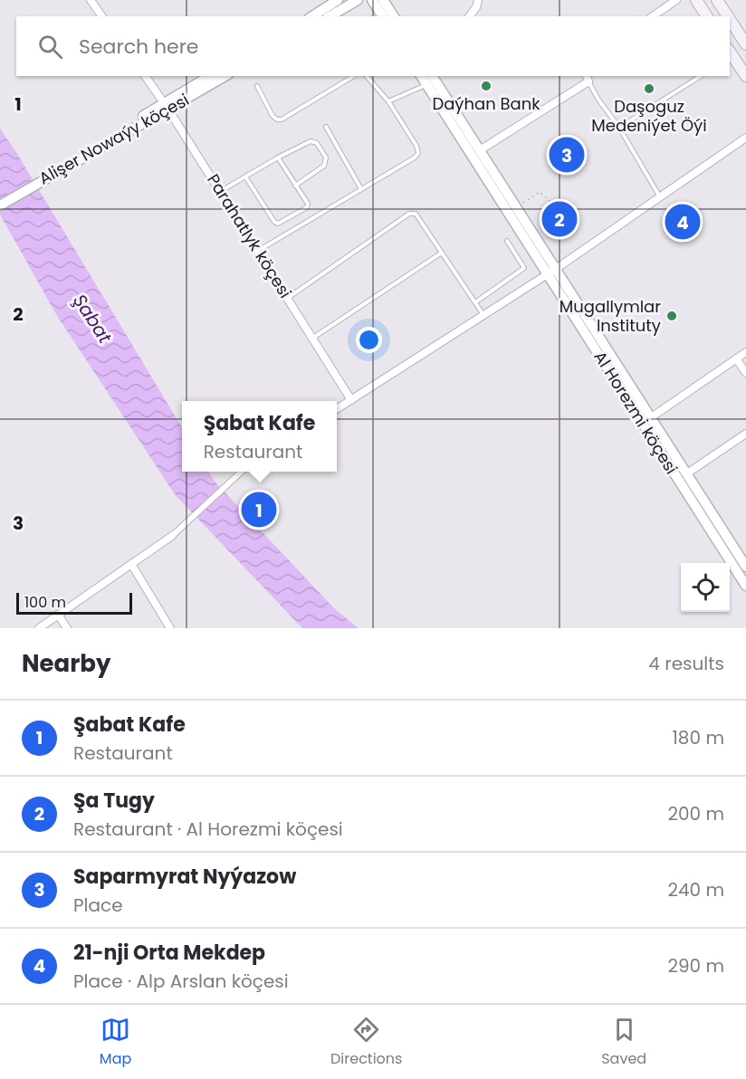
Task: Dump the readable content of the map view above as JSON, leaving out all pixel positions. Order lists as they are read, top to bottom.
{
  "streets": {
    "street": ["Alişer Nowaýy köçesi", "Parahatlyk köçesi", "Al Horezmi köçesi"]
  },
  "crossings": [
    ["Alişer Nowaýy köçesi", "Parahatlyk köçesi"]
  ],
  "water": ["Şabat"],
  "places": ["Daýhan Bank", "Daşoguz Medeniýet Öýi", "Mugallymlar Instituty"],
  "scale_bar": "100 m",
  "page": {
    "search": "Search here",
    "pins": [
      "3",
      "2",
      "4",
      "1"
    ],
    "popup": ["Şabat Kafe", "Restaurant"],
    "scale": "100 m",
    "heading": ["Nearby", "4 results"],
    "list": [
      {
        "mark": "1",
        "name": "Şabat Kafe",
        "note": "Restaurant",
        "value": "180 m"
      },
      {
        "mark": "2",
        "name": "Şa Tugy",
        "note": "Restaurant · Al Horezmi köçesi",
        "value": "200 m"
      },
      {
        "mark": "3",
        "name": "Saparmyrat Nyýazow",
        "note": "Place",
        "value": "240 m"
      },
      {
        "mark": "4",
        "name": "21-nji Orta Mekdep",
        "note": "Place · Alp Arslan köçesi",
        "value": "290 m"
      }
    ],
    "nav": ["Map", "Directions", "Saved"]
  },
  "grid": {
    "rows": ["1", "2", "3"]
  }
}
